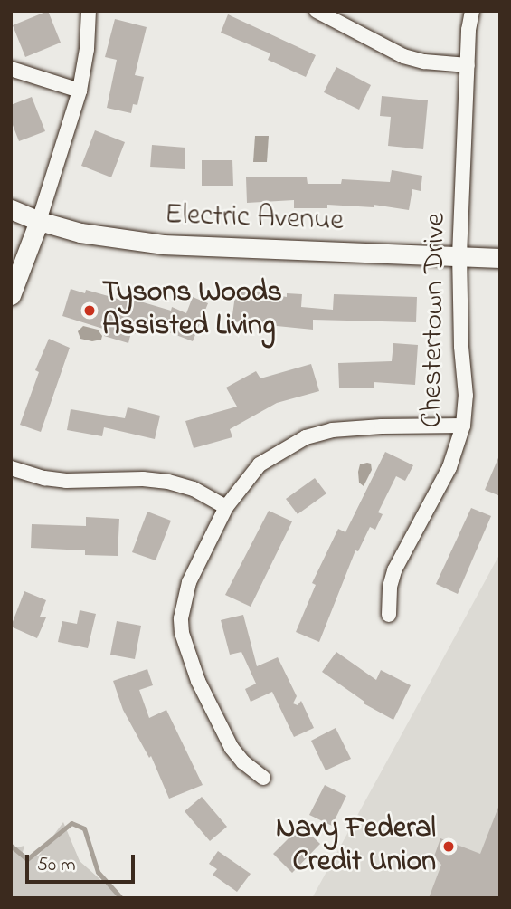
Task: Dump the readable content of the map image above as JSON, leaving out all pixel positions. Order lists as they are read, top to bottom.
{
  "streets": {
    "street": ["Electric Avenue", "Chestertown Drive"]
  },
  "crossings": [
    ["Electric Avenue", "Chestertown Drive"]
  ],
  "places": ["Tysons Woods Assisted Living", "Navy Federal Credit Union"],
  "scale_bar": "50 m"
}
